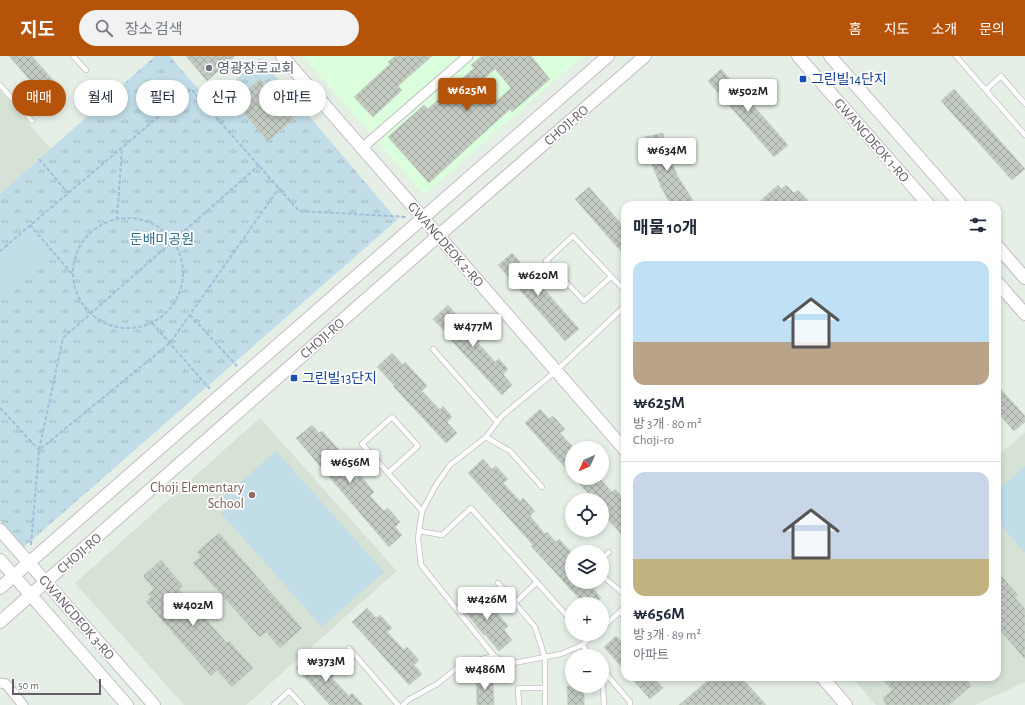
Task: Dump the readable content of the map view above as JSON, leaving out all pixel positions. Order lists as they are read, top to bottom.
{
  "streets": {
    "street": [
      "CHOJI-RO",
      "GWANGDEOK 1-RO",
      "GWANGDEOK 2-RO",
      "GWANGDEOK 3-RO"
    ]
  },
  "crossings": [
    ["CHOJI-RO", "GWANGDEOK 2-RO"],
    ["CHOJI-RO", "GWANGDEOK 3-RO"]
  ],
  "parks": ["둔배미공원"],
  "places": {
    "other": ["영광장로교회", "Choji Elementary School"],
    "transit": ["그린빌14단지", "그린빌13단지"]
  },
  "scale_bar": "50 m",
  "north": "bottom left",
  "page": {
    "header": "지도",
    "search": "장소 검색",
    "nav": [
      "홈",
      "지도",
      "소개",
      "문의"
    ],
    "price": [
      "₩625M",
      "₩502M",
      "₩634M",
      "₩620M",
      "₩477M",
      "₩656M",
      "₩426M",
      "₩402M",
      "₩373M",
      "₩486M"
    ],
    "chip": [
      "매매",
      "월세",
      "필터",
      "신규",
      "아파트"
    ],
    "heading": "매물 10개",
    "list": [
      {
        "name": "₩625M",
        "note": "방 3개 · 80 m² · Choji-ro"
      },
      {
        "name": "₩656M",
        "note": "방 3개 · 89 m² · 아파트"
      }
    ],
    "map_buttons": ["+", "−"],
    "scale": "50 m"
  }
}
